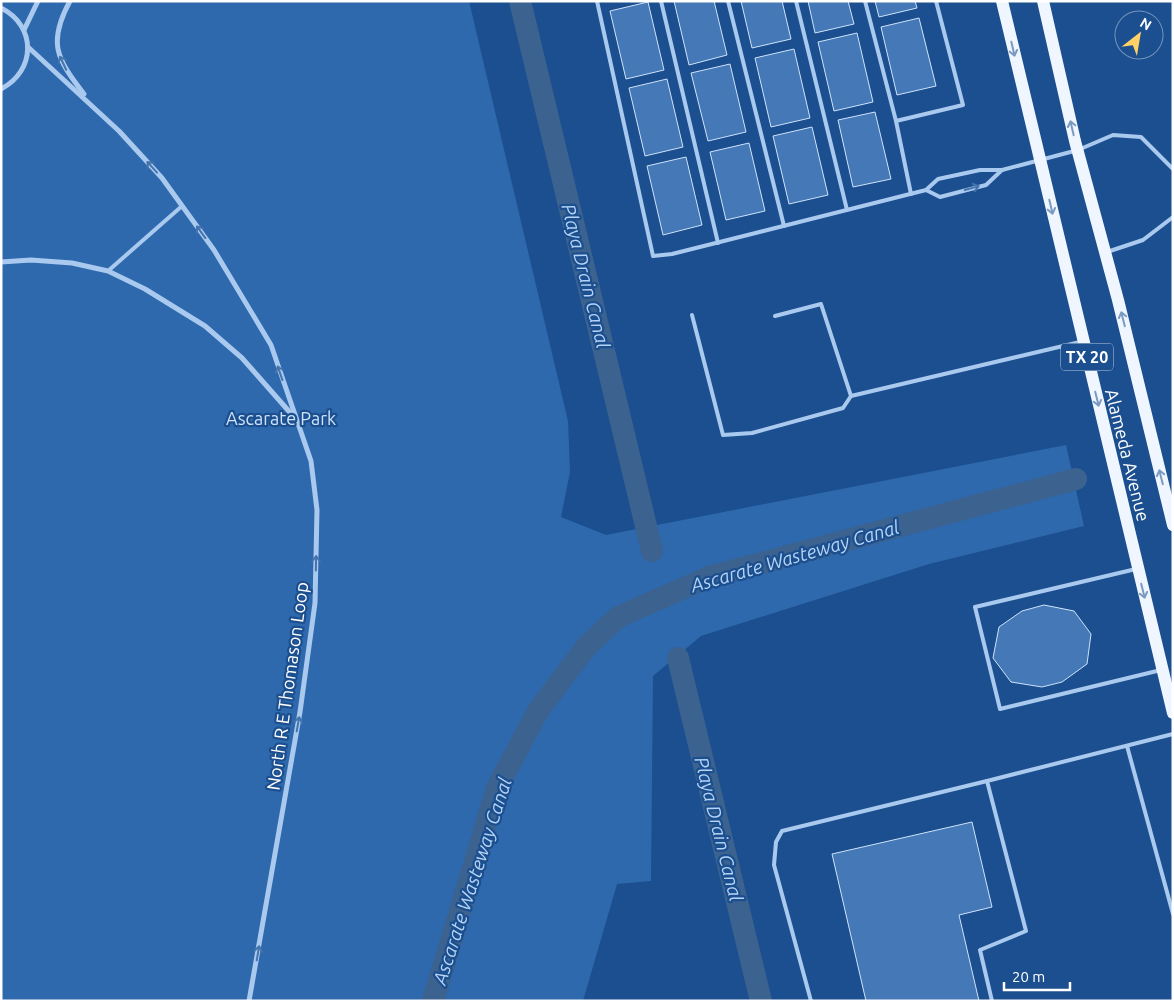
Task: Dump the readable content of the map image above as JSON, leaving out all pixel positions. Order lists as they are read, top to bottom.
{
  "streets": {
    "main road": ["TX 20", "Alameda Avenue"],
    "street": ["North R E Thomason Loop"]
  },
  "one_way": ["North R E Thomason Loop"],
  "water": ["Playa Drain Canal", "Ascarate Wasteway Canal"],
  "parks": ["Ascarate Park"],
  "scale_bar": "20 m",
  "north": "top right"
}
